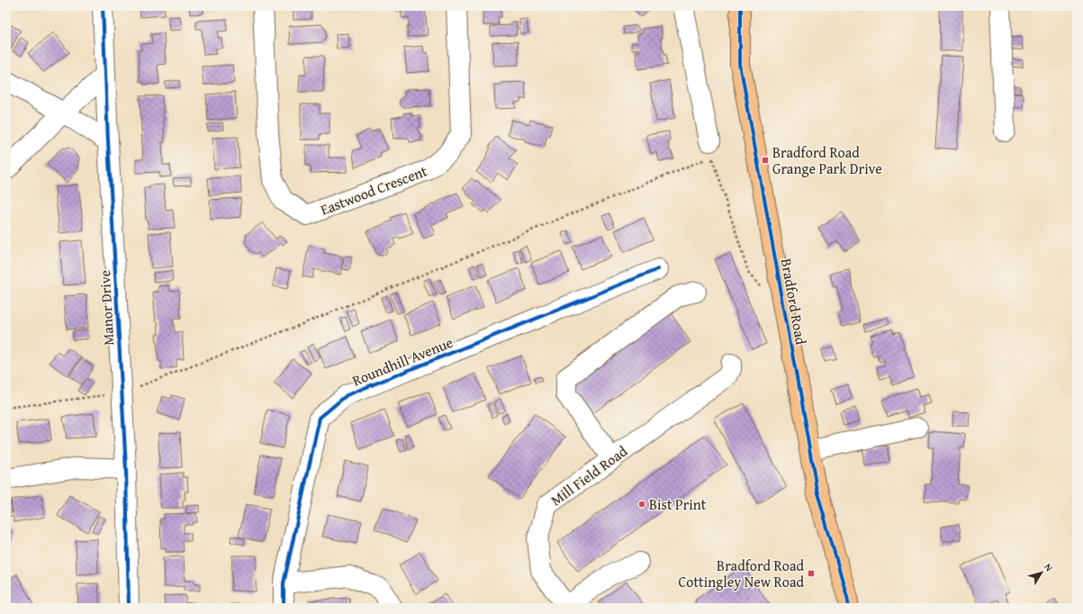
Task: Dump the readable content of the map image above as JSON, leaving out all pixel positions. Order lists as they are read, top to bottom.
{
  "streets": {
    "main road": ["Bradford Road"],
    "street": [
      "Eastwood Crescent",
      "Manor Drive",
      "Roundhill Avenue",
      "Mill Field Road"
    ]
  },
  "places": {
    "transit": ["Bradford Road Grange Park Drive", "Bradford Road Cottingley New Road"],
    "other": ["Bist Print"]
  },
  "north": "top right"
}
